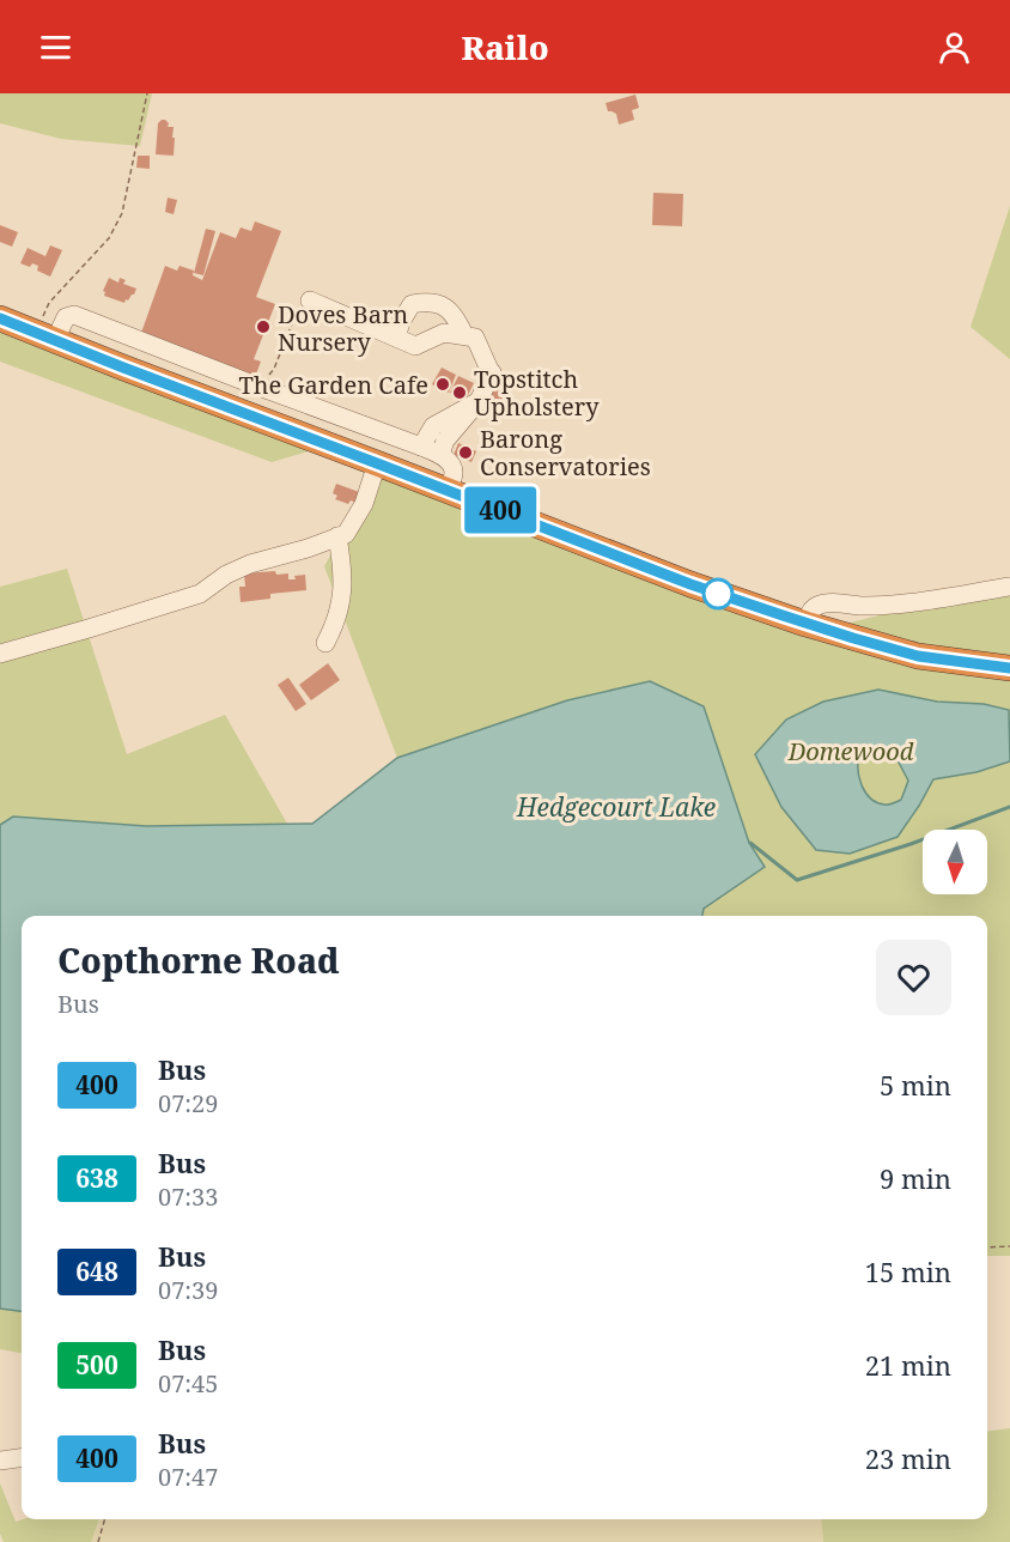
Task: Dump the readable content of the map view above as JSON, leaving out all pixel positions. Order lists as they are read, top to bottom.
{
  "water": ["Hedgecourt Lake"],
  "parks": ["Domewood"],
  "places": [
    "Doves Barn Nursery",
    "The Garden Cafe",
    "Topstitch Upholstery",
    "Barong Conservatories"
  ],
  "lines": ["bus line 400"],
  "north": "bottom",
  "page": {
    "header": "Railo",
    "on_map": "400",
    "heading": ["Copthorne Road", "Bus"],
    "list": [
      {
        "mark": "400",
        "name": "Bus",
        "note": "07:29",
        "value": "5 min"
      },
      {
        "mark": "638",
        "name": "Bus",
        "note": "07:33",
        "value": "9 min"
      },
      {
        "mark": "648",
        "name": "Bus",
        "note": "07:39",
        "value": "15 min"
      },
      {
        "mark": "500",
        "name": "Bus",
        "note": "07:45",
        "value": "21 min"
      },
      {
        "mark": "400",
        "name": "Bus",
        "note": "07:47",
        "value": "23 min"
      }
    ]
  }
}
